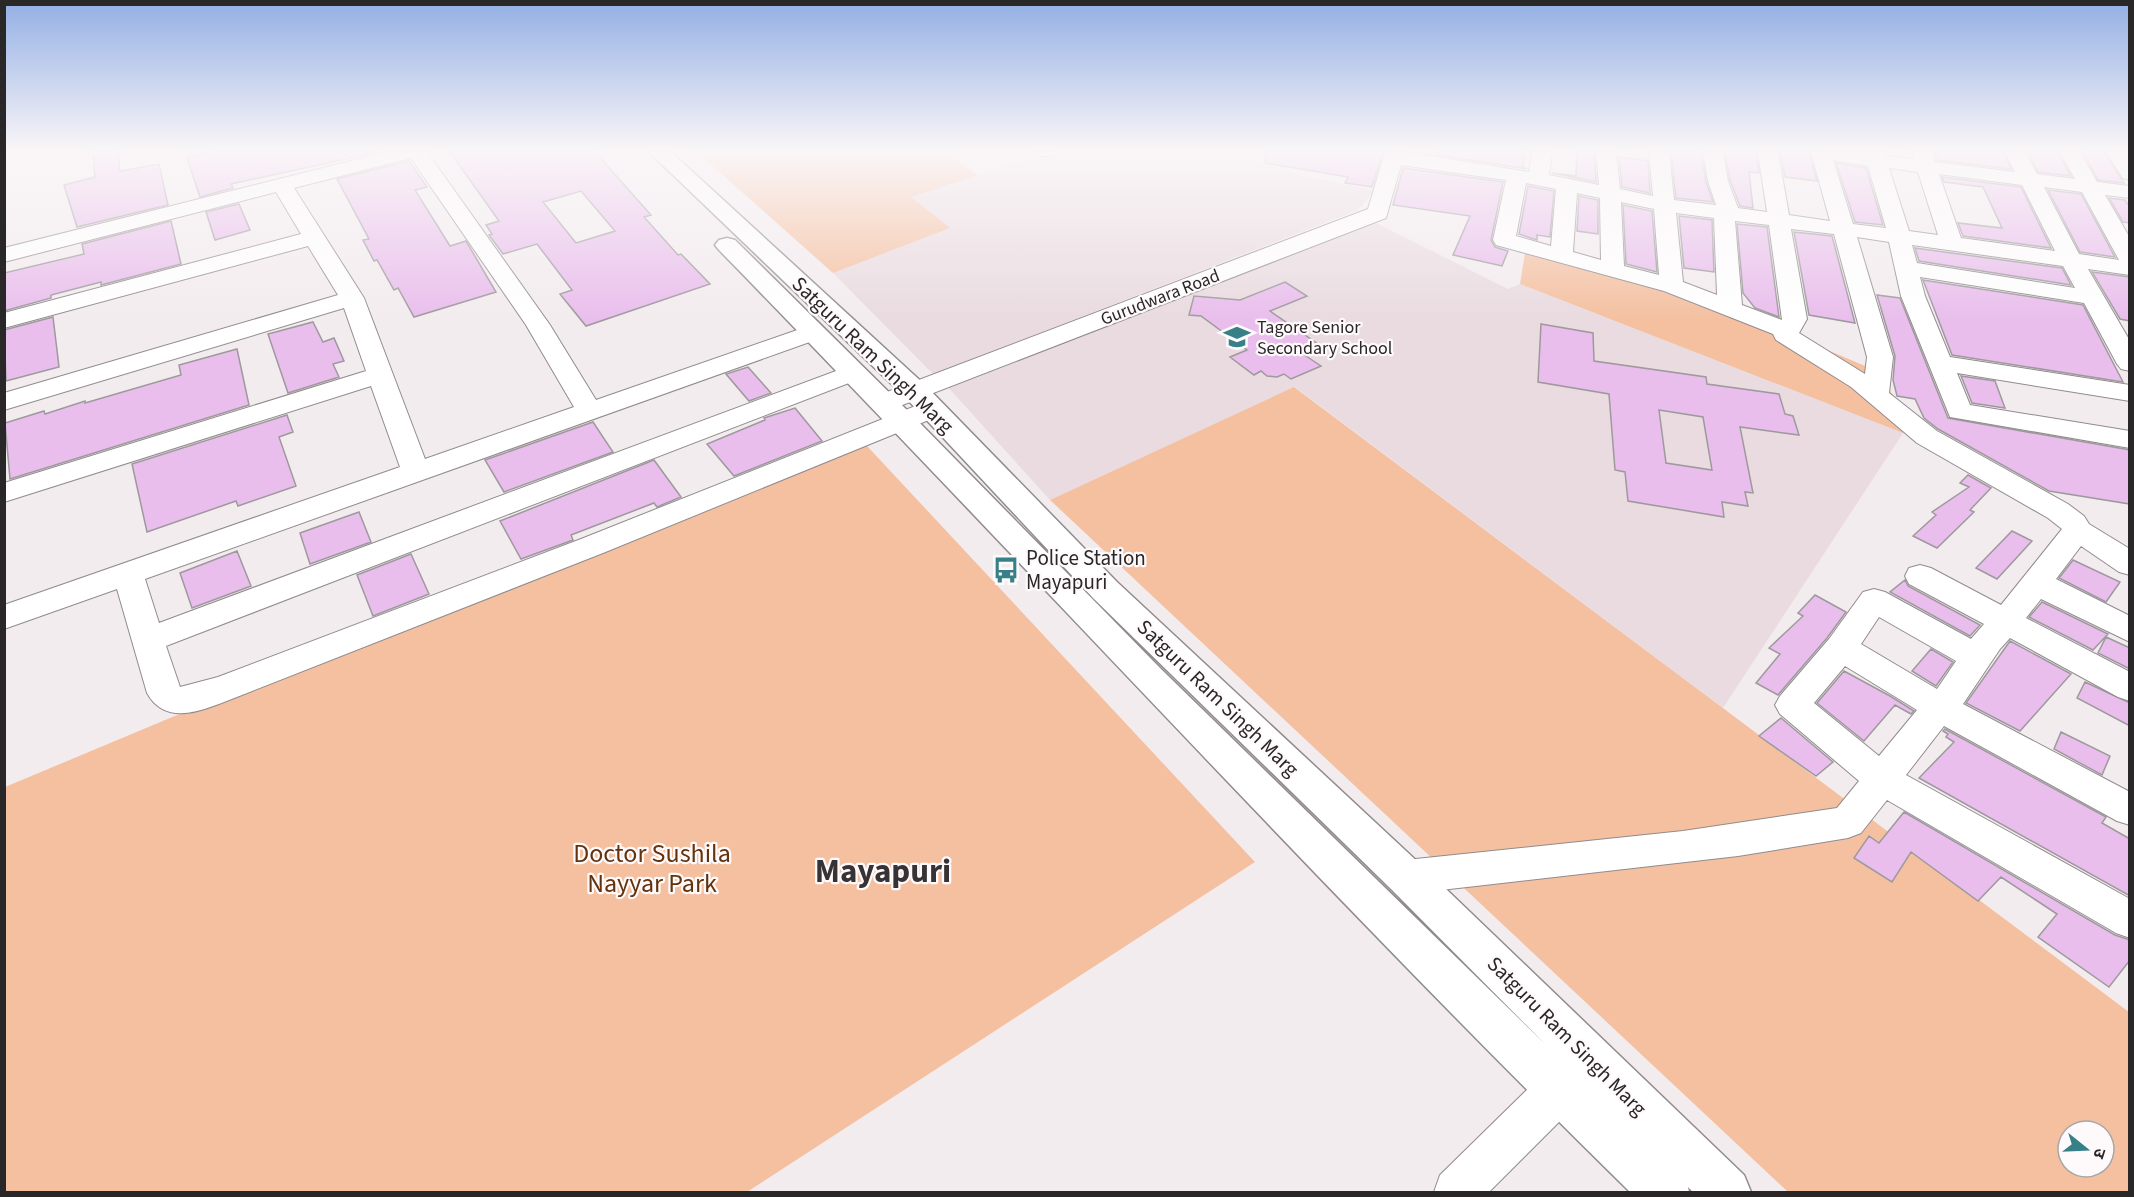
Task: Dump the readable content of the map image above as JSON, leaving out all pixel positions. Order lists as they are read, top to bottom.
{
  "streets": {
    "main road": ["Satguru Ram Singh Marg"],
    "street": ["Gurudwara Road"]
  },
  "crossings": [
    ["Gurudwara Road", "Satguru Ram Singh Marg"]
  ],
  "districts": ["Mayapuri"],
  "parks": ["Doctor Sushila Nayyar Park"],
  "places": {
    "school or university": ["Tagore Senior Secondary School"],
    "bus stop": ["Police Station Mayapuri"]
  },
  "north": "right"
}
